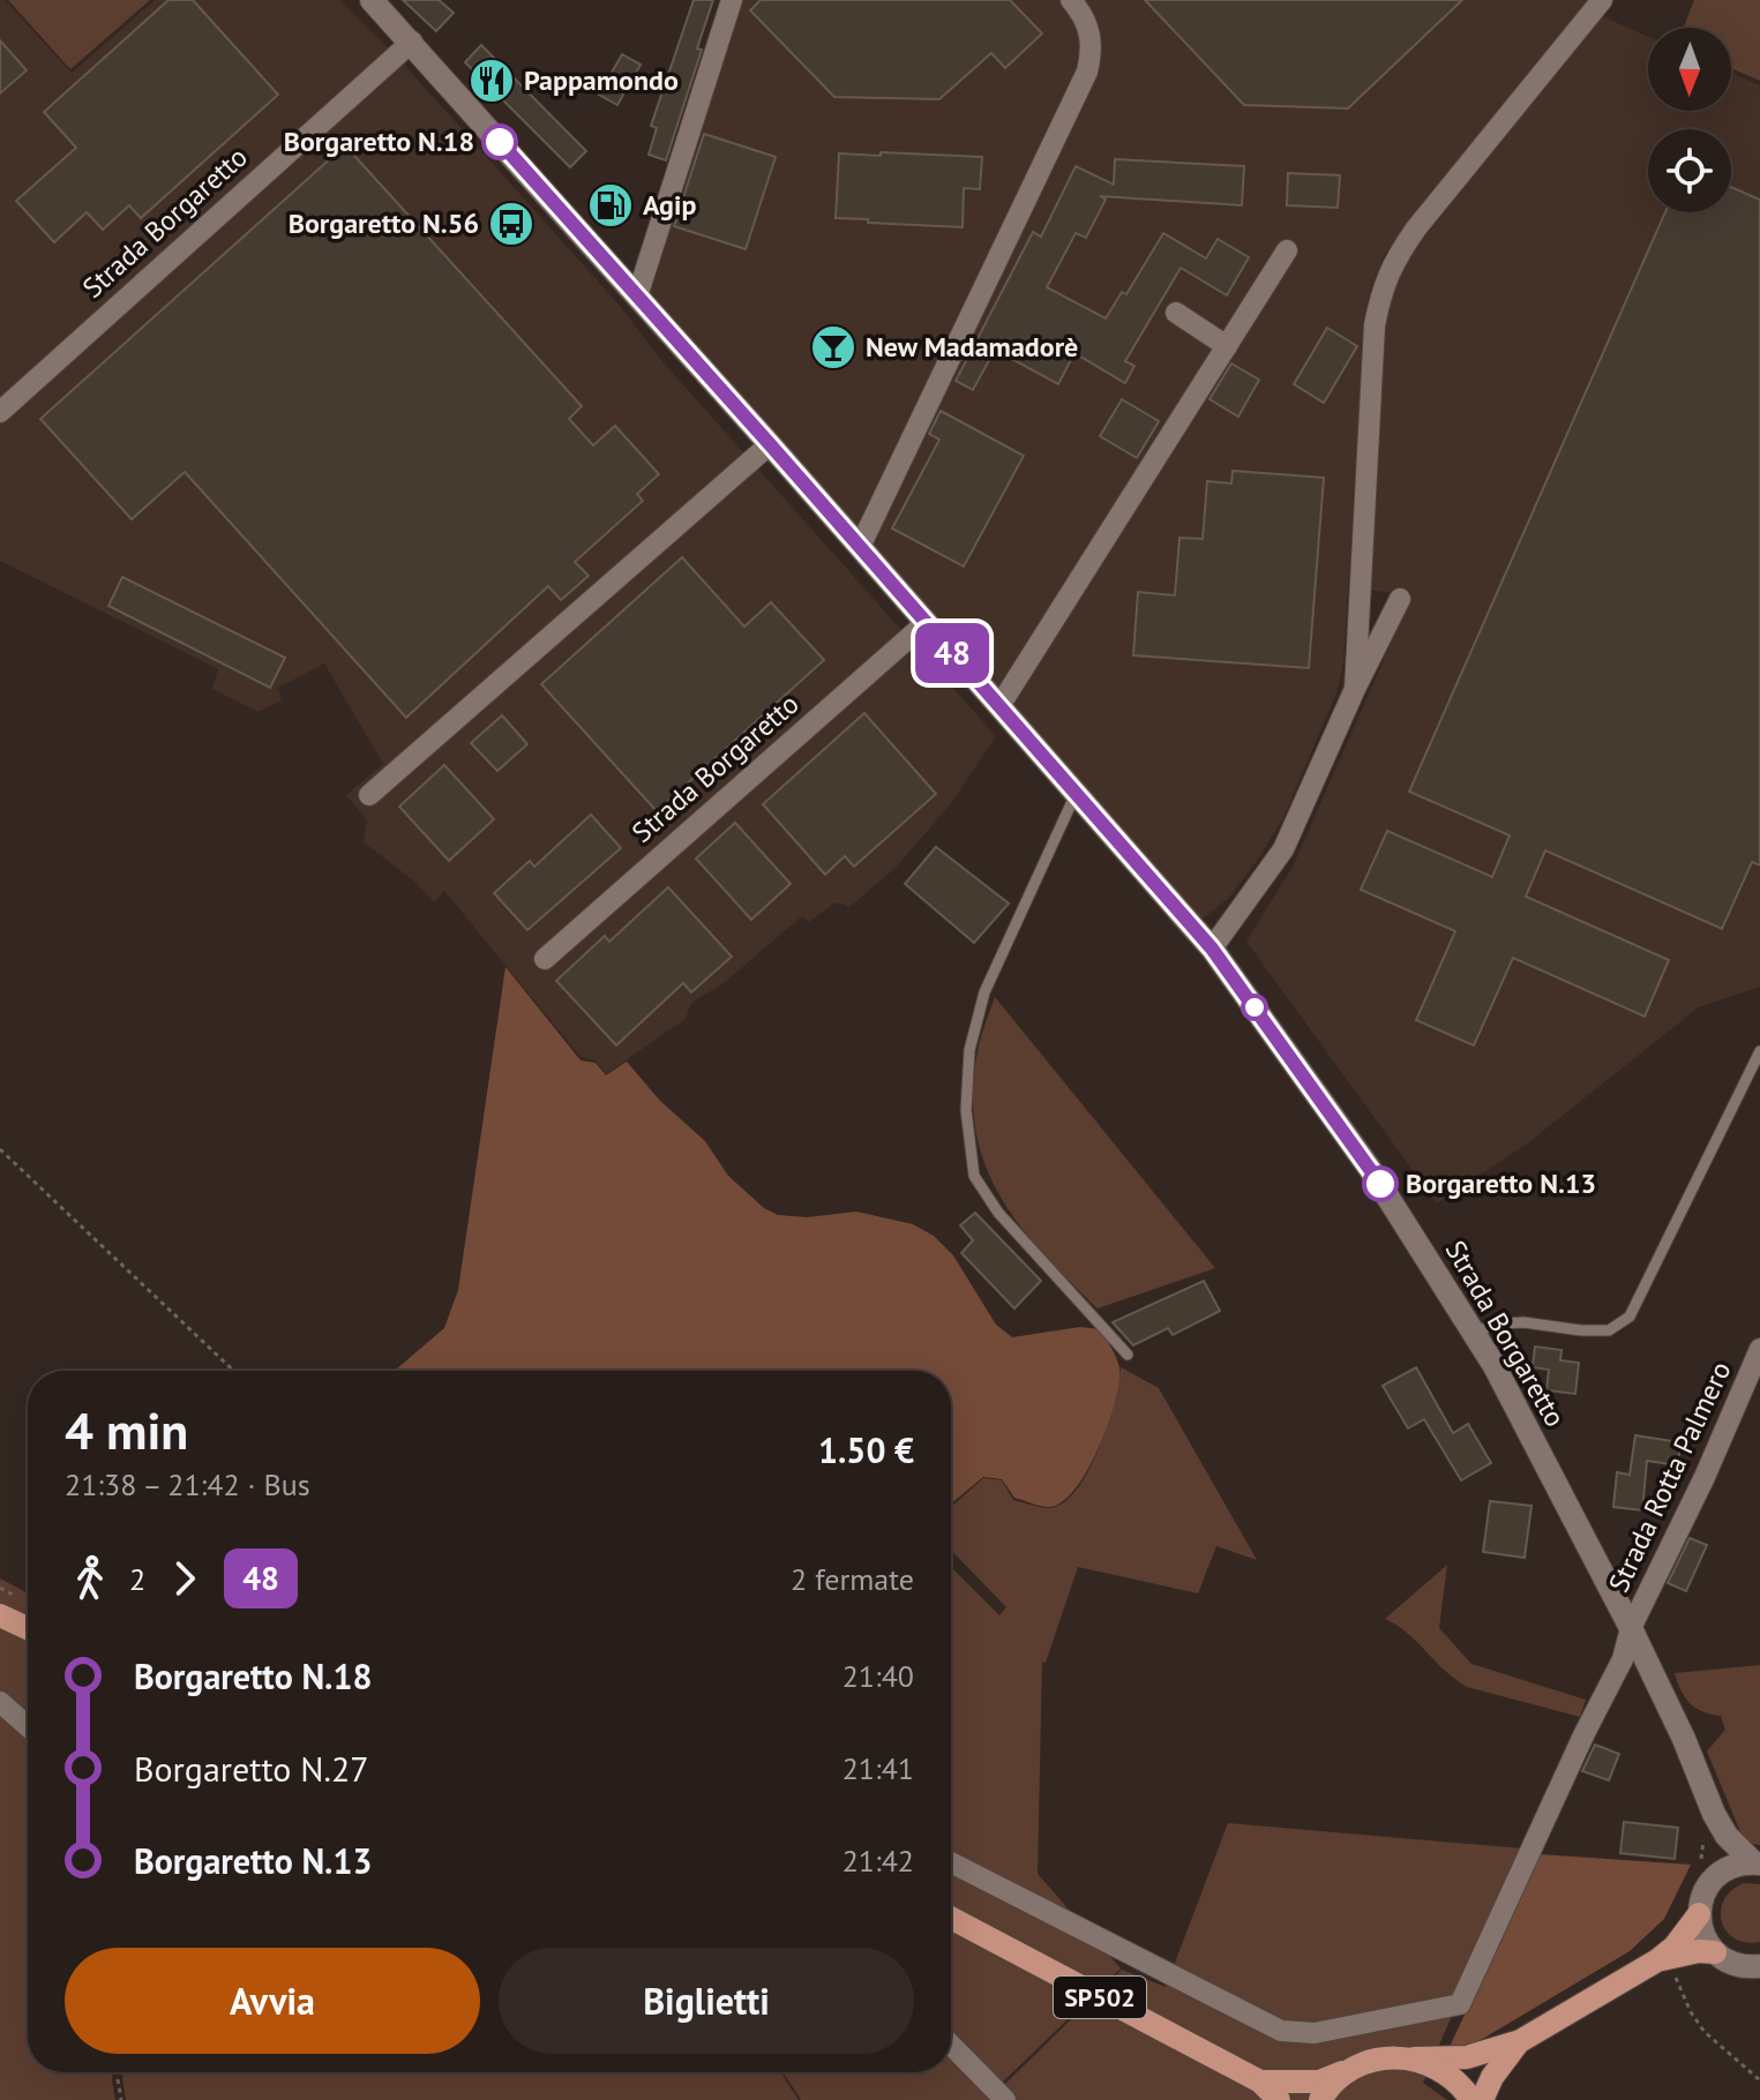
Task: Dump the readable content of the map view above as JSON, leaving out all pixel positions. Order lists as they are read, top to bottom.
{
  "streets": {
    "main road": ["SP502"],
    "street": ["Strada Borgaretto", "Strada Rotta Palmero"]
  },
  "crossings": [
    ["Strada Borgaretto", "Strada Rotta Palmero"]
  ],
  "places": {
    "restaurant": ["Pappamondo"],
    "other": ["Borgaretto N.18", "Borgaretto N.13"],
    "fuel station": ["Agip"],
    "bus stop": ["Borgaretto N.56"],
    "bar": ["New Madamadorè"]
  },
  "lines": ["bus line 48"],
  "north": "bottom",
  "page": {
    "on_map": "48",
    "heading": ["4 min", "21:38 – 21:42 · Bus", "1.50 €"],
    "legs": ["2", "48", "2 fermate"],
    "list": [
      {
        "name": "Borgaretto N.18",
        "value": "21:40"
      },
      {
        "name": "Borgaretto N.27",
        "value": "21:41"
      },
      {
        "name": "Borgaretto N.13",
        "value": "21:42"
      }
    ],
    "buttons": ["Avvia", "Biglietti"]
  }
}
